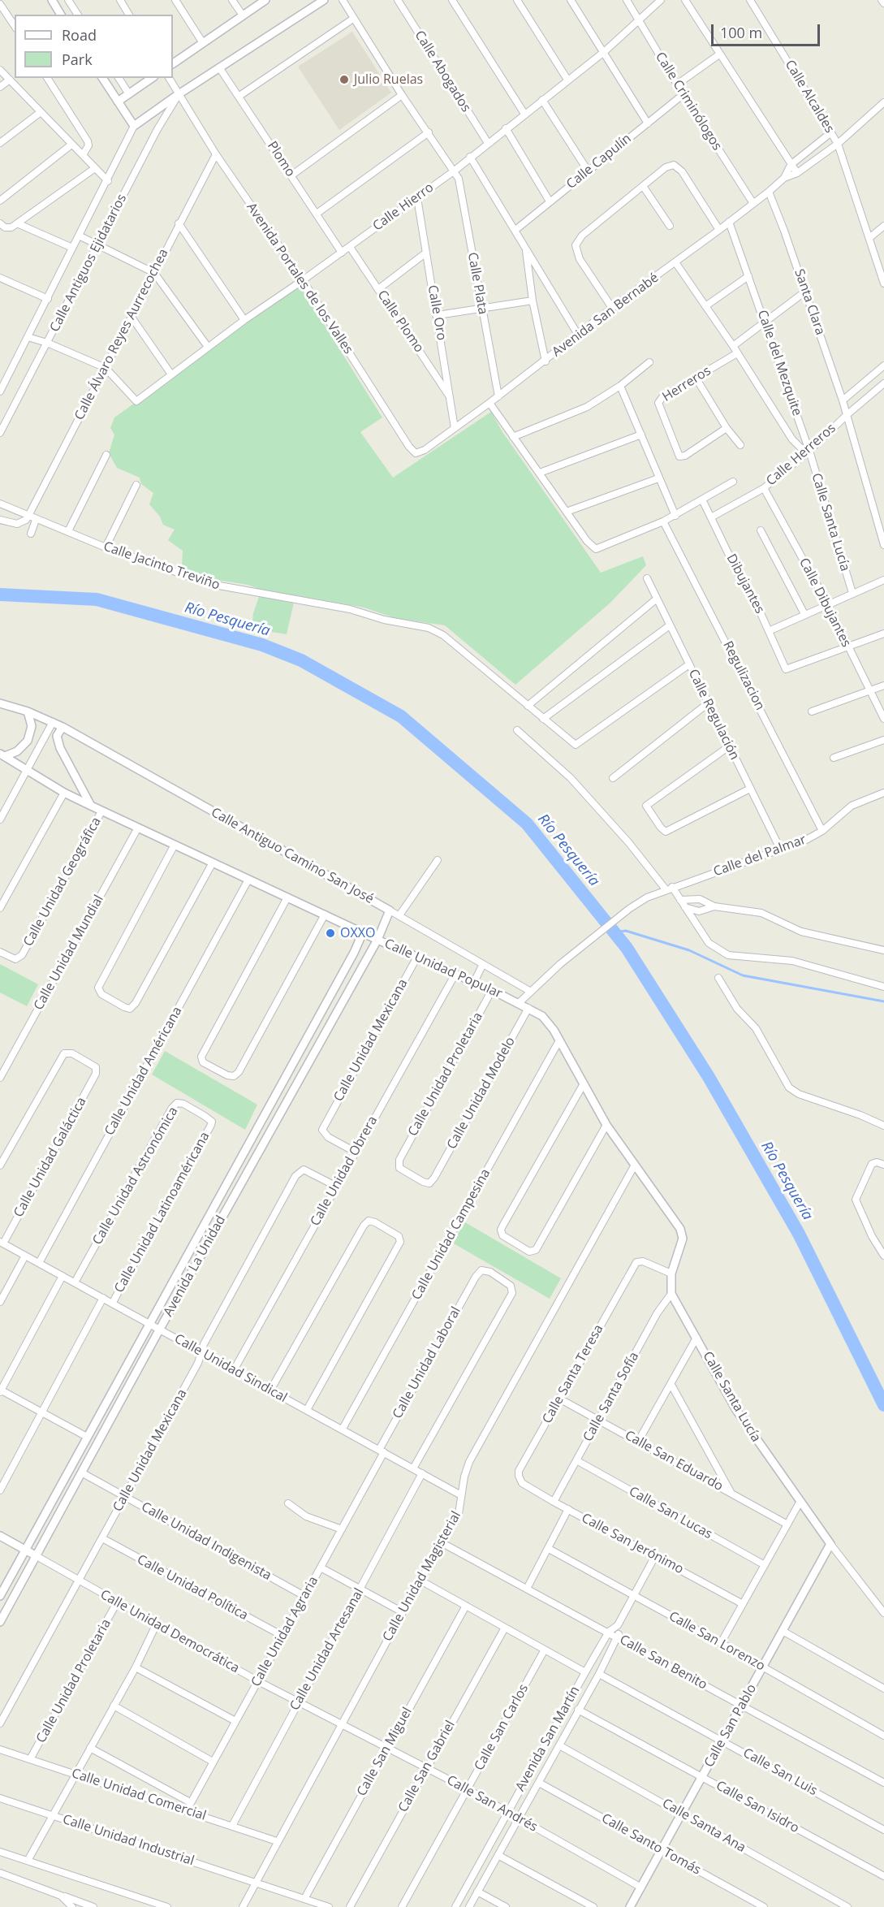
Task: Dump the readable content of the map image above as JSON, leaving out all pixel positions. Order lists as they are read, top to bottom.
{
  "streets": {
    "street": [
      "Calle Abogados",
      "Calle Alcaldes",
      "Calle Criminólogos",
      "Plomo",
      "Calle Capulín",
      "Calle Hierro",
      "Calle Antiguos Ejidatarios",
      "Avenida Portales de los Valles",
      "Calle Plata",
      "Santa Clara",
      "Calle Oro",
      "Avenida San Bernabé",
      "Calle Plomo",
      "Calle Álvaro Reyes Aurrecochea",
      "Calle del Mezquite",
      "Herreros",
      "Calle Herreros",
      "Calle Santa Lucía",
      "Calle Jacinto Treviño",
      "Dibujantes",
      "Calle Dibujantes",
      "Regulizacion",
      "Calle Regulación",
      "Calle Antiguo Camino San José",
      "Calle del Palmar",
      "Calle Unidad Geográfica",
      "Calle Unidad Mundial",
      "Calle Unidad Popular",
      "Calle Unidad Mexicana",
      "Calle Unidad Américana",
      "Calle Unidad Proletaria",
      "Calle Unidad Modelo",
      "Calle Unidad Galáctica",
      "Calle Unidad Obrera",
      "Calle Unidad Astronómica",
      "Calle Unidad Latinoaméricana",
      "Calle Unidad Campesina",
      "Avenida La Unidad",
      "Calle Unidad Laboral",
      "Calle Unidad Sindical",
      "Calle Santa Teresa",
      "Calle Santa Sofía",
      "Calle San Eduardo",
      "Calle San Lucas",
      "Calle Unidad Indigenista",
      "Calle San Jerónimo",
      "Calle Unidad Magisterial",
      "Calle Unidad Política",
      "Calle Unidad Democrática",
      "Calle Unidad Agraria",
      "Calle San Lorenzo",
      "Calle Unidad Artesanal",
      "Calle San Benito",
      "Calle San Pablo",
      "Calle San Carlos",
      "Avenida San Martín",
      "Calle San Miguel",
      "Calle San Gabriel",
      "Calle San Luis",
      "Calle Unidad Comercial",
      "Calle San Andrés",
      "Calle San Isidro",
      "Calle Santa Ana",
      "Calle Unidad Industrial",
      "Calle Santo Tomás"
    ]
  },
  "crossings": [
    ["Calle Abogados", "Calle Hierro"],
    ["Calle Alcaldes", "Avenida San Bernabé"],
    ["Calle Criminólogos", "Calle Capulín"],
    ["Calle Criminólogos", "Calle Hierro"],
    ["Calle Criminólogos", "Avenida San Bernabé"],
    ["Plomo", "Calle Hierro"],
    ["Plomo", "Calle Antiguos Ejidatarios"],
    ["Calle Hierro", "Avenida Portales de los Valles"],
    ["Calle Hierro", "Calle Plata"],
    ["Calle Hierro", "Calle Oro"],
    ["Calle Hierro", "Calle Plomo"],
    ["Calle Hierro", "Calle Álvaro Reyes Aurrecochea"],
    ["Calle Antiguos Ejidatarios", "Avenida Portales de los Valles"],
    ["Avenida Portales de los Valles", "Avenida San Bernabé"],
    ["Avenida Portales de los Valles", "Calle Álvaro Reyes Aurrecochea"],
    ["Calle Plata", "Avenida San Bernabé"],
    ["Santa Clara", "Avenida San Bernabé"],
    ["Santa Clara", "Calle Herreros"],
    ["Calle Oro", "Avenida San Bernabé"],
    ["Calle Oro", "Calle Plomo"],
    ["Avenida San Bernabé", "Calle del Mezquite"],
    ["Calle Álvaro Reyes Aurrecochea", "Calle Jacinto Treviño"],
    ["Calle del Mezquite", "Calle Herreros"],
    ["Calle del Mezquite", "Calle Santa Lucía"],
    ["Calle Herreros", "Calle Santa Lucía"],
    ["Calle Herreros", "Dibujantes"],
    ["Calle Herreros", "Calle Dibujantes"],
    ["Calle Santa Lucía", "Calle Unidad Popular"],
    ["Calle Santa Lucía", "Calle Santa Teresa"],
    ["Calle Santa Lucía", "Calle Santa Sofía"],
    ["Calle Santa Lucía", "Calle Unidad Magisterial"],
    ["Calle Santa Lucía", "Calle San Pablo"],
    ["Calle Jacinto Treviño", "Calle Regulación"],
    ["Dibujantes", "Calle Dibujantes"],
    ["Regulizacion", "Calle del Palmar"],
    ["Calle Regulación", "Calle del Palmar"],
    ["Calle Antiguo Camino San José", "Calle del Palmar"],
    ["Calle Antiguo Camino San José", "Avenida La Unidad"],
    ["Calle del Palmar", "Calle Unidad Popular"],
    ["Calle Unidad Geográfica", "Calle Unidad Popular"],
    ["Calle Unidad Mundial", "Calle Unidad Popular"],
    ["Calle Unidad Popular", "Calle Unidad Mexicana"],
    ["Calle Unidad Popular", "Calle Unidad Américana"],
    ["Calle Unidad Popular", "Calle Unidad Proletaria"],
    ["Calle Unidad Popular", "Calle Unidad Modelo"],
    ["Calle Unidad Popular", "Calle Unidad Obrera"],
    ["Calle Unidad Popular", "Calle Unidad Campesina"],
    ["Calle Unidad Popular", "Avenida La Unidad"],
    ["Calle Unidad Popular", "Calle Unidad Magisterial"],
    ["Calle Unidad Mexicana", "Calle Unidad Obrera"],
    ["Calle Unidad Mexicana", "Calle Unidad Sindical"],
    ["Calle Unidad Mexicana", "Calle Unidad Indigenista"],
    ["Calle Unidad Mexicana", "Calle Unidad Política"],
    ["Calle Unidad Mexicana", "Calle Unidad Democrática"],
    ["Calle Unidad Américana", "Calle Unidad Sindical"],
    ["Calle Unidad Proletaria", "Calle Unidad Modelo"],
    ["Calle Unidad Proletaria", "Calle Unidad Democrática"],
    ["Calle Unidad Proletaria", "Calle Unidad Comercial"],
    ["Calle Unidad Galáctica", "Calle Unidad Sindical"],
    ["Calle Unidad Obrera", "Calle Unidad Sindical"],
    ["Calle Unidad Astronómica", "Calle Unidad Latinoaméricana"],
    ["Calle Unidad Astronómica", "Calle Unidad Sindical"],
    ["Calle Unidad Latinoaméricana", "Calle Unidad Sindical"],
    ["Calle Unidad Campesina", "Calle Unidad Sindical"],
    ["Avenida La Unidad", "Calle Unidad Sindical"],
    ["Avenida La Unidad", "Calle Unidad Indigenista"],
    ["Avenida La Unidad", "Calle Unidad Democrática"],
    ["Calle Unidad Laboral", "Calle Unidad Sindical"],
    ["Calle Unidad Laboral", "Calle Unidad Agraria"],
    ["Calle Unidad Sindical", "Calle Unidad Magisterial"],
    ["Calle Unidad Sindical", "Calle Unidad Agraria"],
    ["Calle Unidad Sindical", "Calle Unidad Artesanal"],
    ["Calle Santa Teresa", "Calle San Eduardo"],
    ["Calle Santa Teresa", "Calle San Jerónimo"],
    ["Calle Santa Sofía", "Calle San Eduardo"],
    ["Calle Santa Sofía", "Calle San Lucas"],
    ["Calle Santa Sofía", "Calle San Jerónimo"],
    ["Calle Unidad Indigenista", "Calle Unidad Agraria"],
    ["Calle San Jerónimo", "Avenida San Martín"],
    ["Calle Unidad Magisterial", "Calle Unidad Democrática"],
    ["Calle Unidad Magisterial", "Calle San Benito"],
    ["Calle Unidad Magisterial", "Calle Unidad Comercial"],
    ["Calle Unidad Magisterial", "Calle San Andrés"],
    ["Calle Unidad Magisterial", "Calle Unidad Industrial"],
    ["Calle Unidad Política", "Calle Unidad Agraria"],
    ["Calle Unidad Democrática", "Calle Unidad Agraria"],
    ["Calle Unidad Democrática", "Calle Unidad Artesanal"],
    ["Calle Unidad Democrática", "Calle San Andrés"],
    ["Calle Unidad Agraria", "Calle Unidad Comercial"],
    ["Calle San Lorenzo", "Calle San Pablo"],
    ["Calle San Lorenzo", "Avenida San Martín"],
    ["Calle Unidad Artesanal", "Calle Unidad Comercial"],
    ["Calle San Benito", "Calle San Pablo"],
    ["Calle San Benito", "Avenida San Martín"],
    ["Calle San Pablo", "Calle San Luis"],
    ["Calle San Pablo", "Calle San Andrés"],
    ["Calle San Pablo", "Calle San Isidro"],
    ["Calle San Pablo", "Calle Santa Ana"],
    ["Calle San Pablo", "Calle Santo Tomás"],
    ["Calle San Carlos", "Calle San Andrés"],
    ["Avenida San Martín", "Calle San Luis"],
    ["Avenida San Martín", "Calle San Andrés"],
    ["Avenida San Martín", "Calle San Isidro"],
    ["Avenida San Martín", "Calle Santa Ana"],
    ["Avenida San Martín", "Calle Santo Tomás"],
    ["Calle San Miguel", "Calle San Andrés"],
    ["Calle San Miguel", "Calle Unidad Industrial"],
    ["Calle San Gabriel", "Calle San Andrés"]
  ],
  "water": ["Río Pesquería"],
  "places": ["Julio Ruelas", "OXXO"],
  "legend": ["Road", "Park"],
  "scale_bar": "100 m"
}
